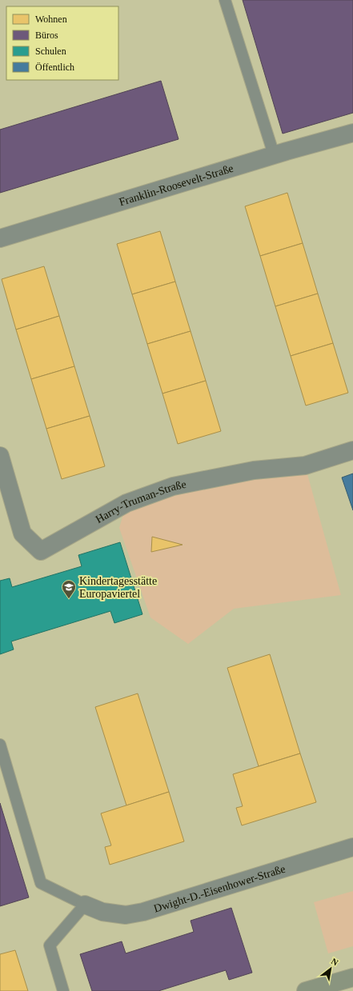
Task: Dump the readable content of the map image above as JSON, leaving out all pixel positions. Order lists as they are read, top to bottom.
{
  "streets": {
    "street": ["Franklin-Roosevelt-Straße", "Harry-Truman-Straße", "Dwight-D.-Eisenhower-Straße"]
  },
  "places": {
    "school or university": ["Kindertagesstätte Europaviertel"]
  },
  "legend": [
    "Wohnen",
    "Büros",
    "Schulen",
    "Öffentlich"
  ],
  "north": "top right"
}
